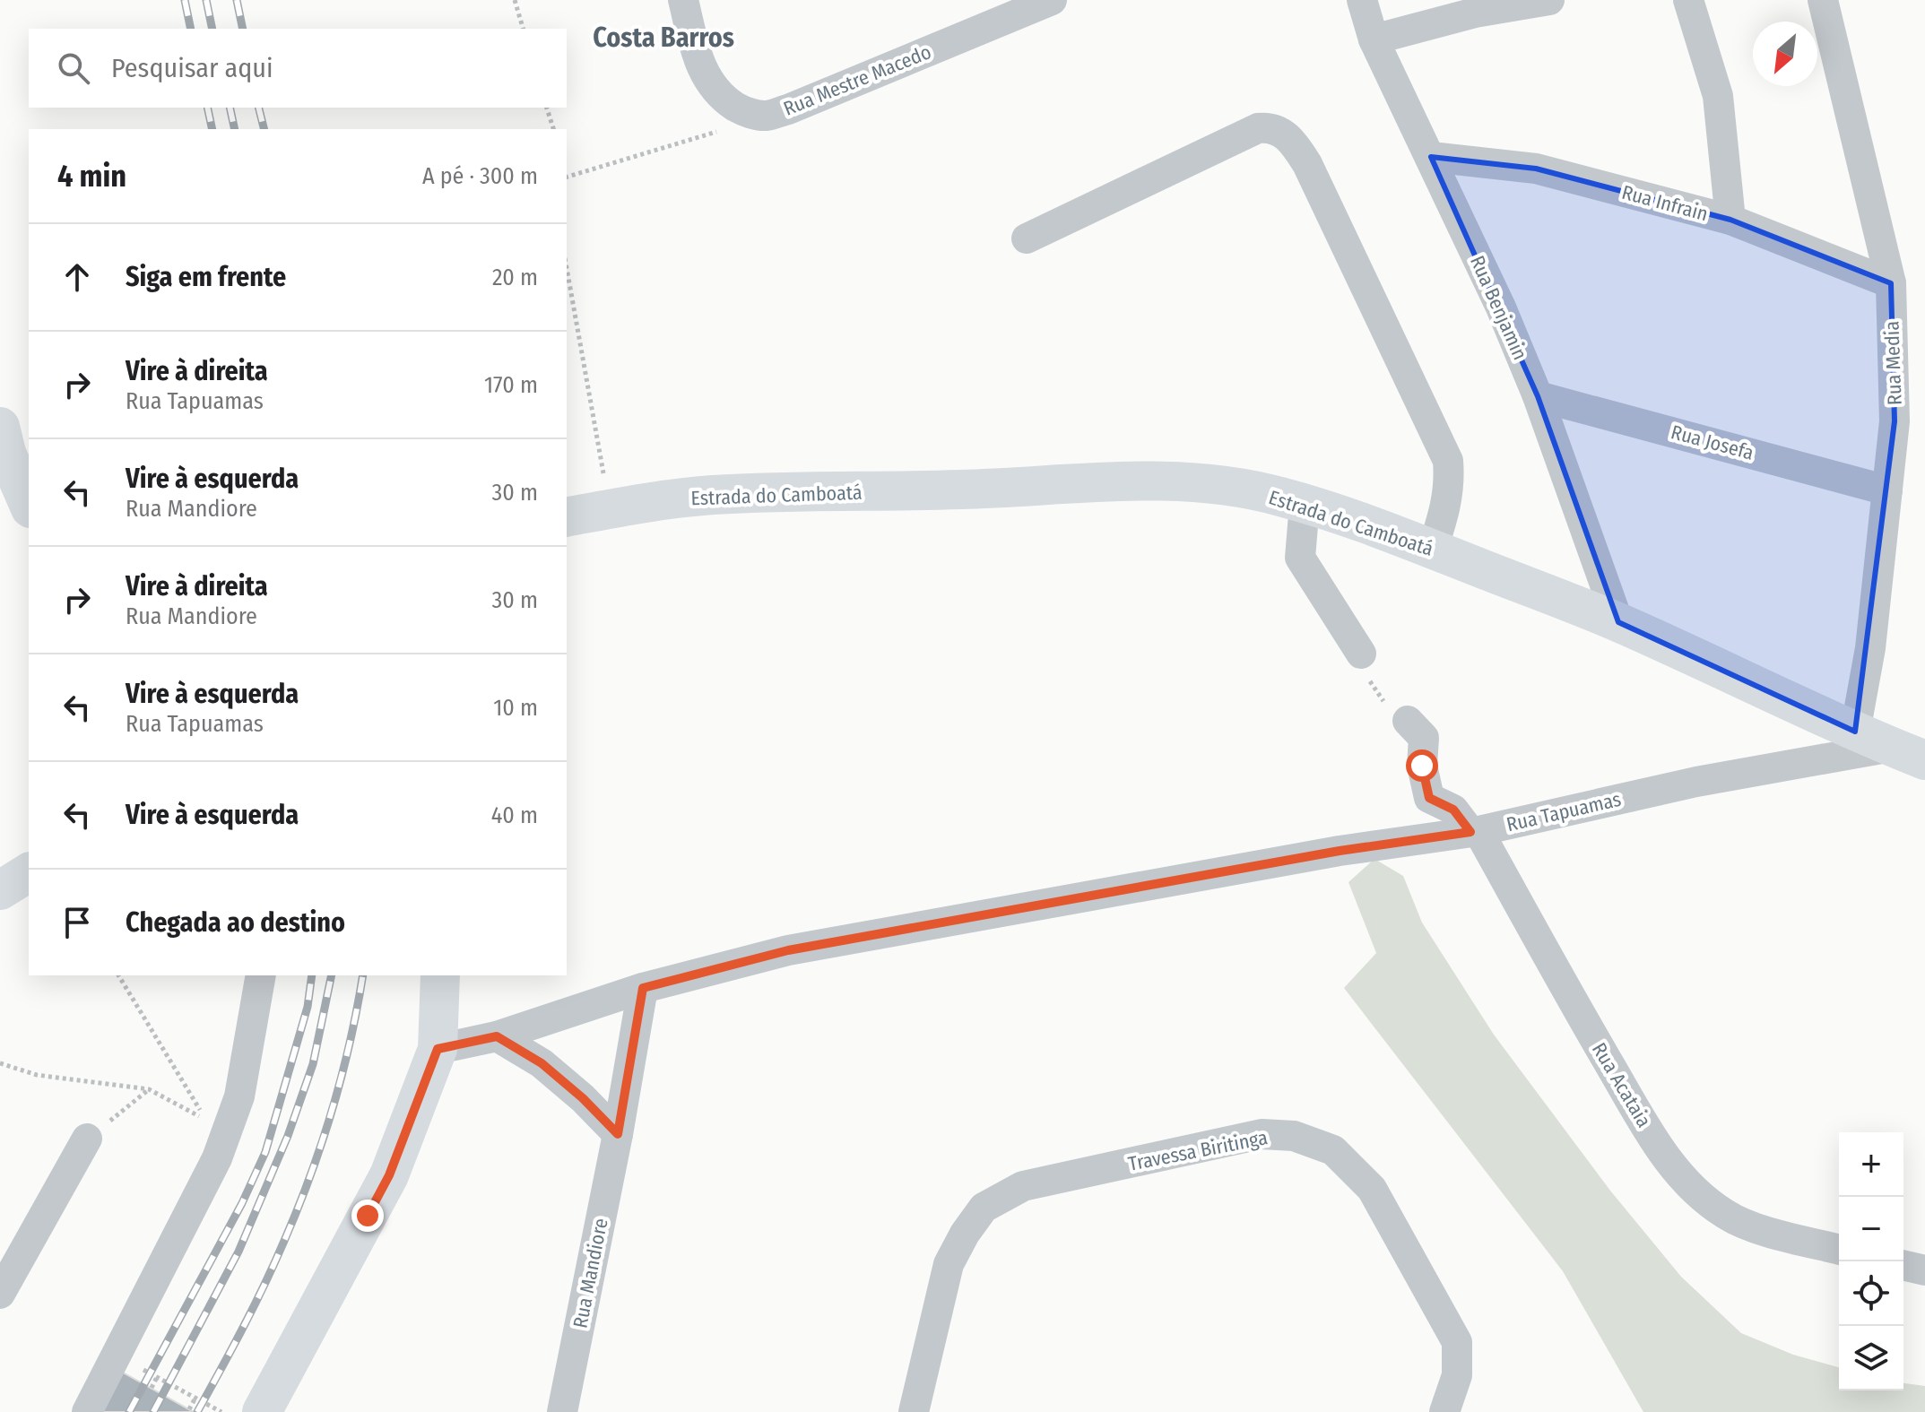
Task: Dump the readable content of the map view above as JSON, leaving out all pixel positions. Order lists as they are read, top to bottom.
{
  "streets": {
    "main road": ["Estrada do Camboatá"],
    "street": [
      "Rua Mestre Macedo",
      "Rua Infrain",
      "Rua Benjamin",
      "Rua Media",
      "Rua Josefa",
      "Rua Tapuamas",
      "Rua Acataia",
      "Travessa Biritinga",
      "Rua Mandiore"
    ]
  },
  "crossings": [
    ["Rua Infrain", "Rua Benjamin"],
    ["Rua Infrain", "Rua Media"],
    ["Rua Benjamin", "Rua Josefa"],
    ["Rua Benjamin", "Estrada do Camboatá"],
    ["Rua Media", "Rua Josefa"],
    ["Rua Media", "Estrada do Camboatá"],
    ["Estrada do Camboatá", "Rua Tapuamas"],
    ["Rua Tapuamas", "Rua Acataia"],
    ["Rua Tapuamas", "Rua Mandiore"]
  ],
  "districts": ["Costa Barros"],
  "north": "bottom left",
  "page": {
    "search": "Pesquisar aqui",
    "heading": ["4 min", "A pé · 300 m"],
    "list": [
      ["Siga em frente", "20 m"],
      ["Vire à direita", "Rua Tapuamas", "170 m"],
      ["Vire à esquerda", "Rua Mandiore", "30 m"],
      ["Vire à direita", "Rua Mandiore", "30 m"],
      ["Vire à esquerda", "Rua Tapuamas", "10 m"],
      ["Vire à esquerda", "40 m"],
      "Chegada ao destino"
    ],
    "map_buttons": ["+", "−"]
  }
}
